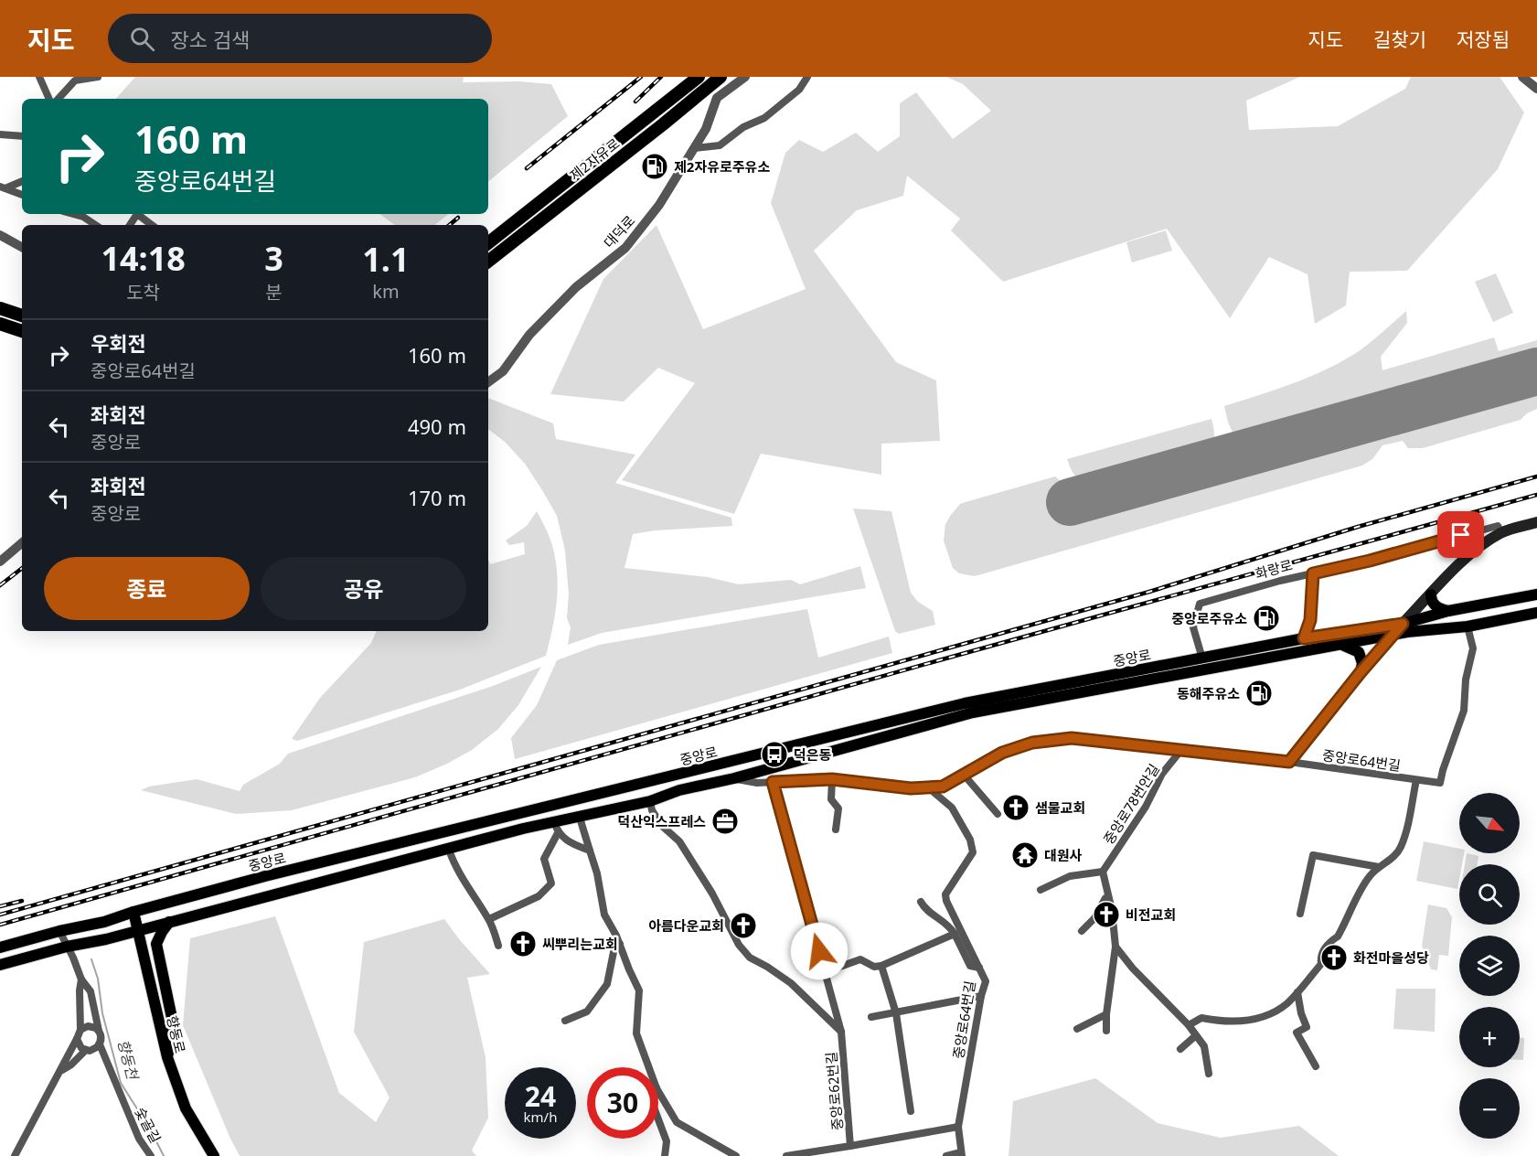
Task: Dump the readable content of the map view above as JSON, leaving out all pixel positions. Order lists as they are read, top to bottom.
{
  "streets": {
    "highway": ["제2자유로"],
    "main road": ["화랑로", "중앙로", "향동로"],
    "street": [
      "대덕로",
      "중앙로64번길",
      "중앙로78번안길",
      "중앙로62번길",
      "숯골길"
    ]
  },
  "crossings": [
    ["화랑로", "중앙로"],
    ["중앙로", "중앙로64번길"],
    ["중앙로", "향동로"],
    ["중앙로64번길", "중앙로78번안길"],
    ["중앙로64번길", "중앙로62번길"]
  ],
  "water": ["향동천"],
  "places": {
    "fuel station": ["제2자유로주유소", "중앙로주유소", "동해주유소"],
    "bus stop": ["덕은동"],
    "church": [
      "샘물교회",
      "비전교회",
      "아름다운교회",
      "씨뿌리는교회",
      "화전마을성당"
    ],
    "office": ["덕산익스프레스"],
    "temple": ["대원사"]
  },
  "north": "bottom right",
  "page": {
    "header": "지도",
    "search": "장소 검색",
    "nav": ["지도", "길찾기", "저장됨"],
    "turn": ["160 m", "중앙로64번길"],
    "eta": [
      "14:18",
      "도착",
      "3",
      "분",
      "1.1",
      "km"
    ],
    "list": [
      {
        "name": "우회전",
        "note": "중앙로64번길",
        "value": "160 m"
      },
      {
        "name": "좌회전",
        "note": "중앙로",
        "value": "490 m"
      },
      {
        "name": "좌회전",
        "note": "중앙로",
        "value": "170 m"
      }
    ],
    "buttons": ["종료", "공유"],
    "map_buttons": ["+", "−"],
    "speed": "24 km/h",
    "limit": "30"
  }
}
